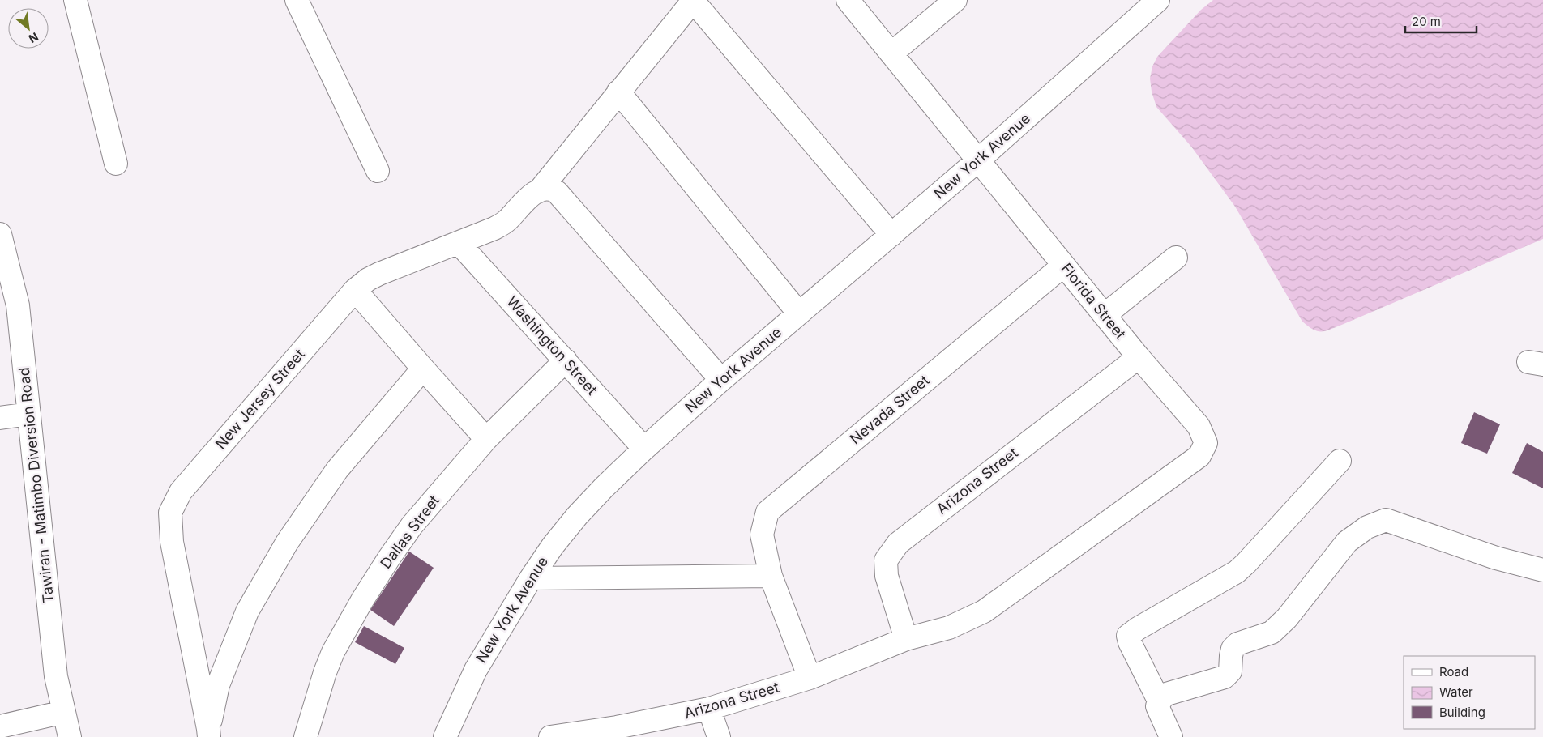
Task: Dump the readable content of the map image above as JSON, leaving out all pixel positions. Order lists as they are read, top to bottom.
{
  "streets": {
    "street": [
      "New York Avenue",
      "Florida Street",
      "Washington Street",
      "New Jersey Street",
      "Nevada Street",
      "Arizona Street",
      "Tawiran - Matimbo Diversion Road",
      "Dallas Street"
    ]
  },
  "crossings": [
    ["New York Avenue", "Florida Street"],
    ["New York Avenue", "Washington Street"],
    ["Florida Street", "Nevada Street"],
    ["Florida Street", "Arizona Street"],
    ["Washington Street", "New Jersey Street"],
    ["Washington Street", "Dallas Street"],
    ["Nevada Street", "Arizona Street"]
  ],
  "legend": ["Road", "Water", "Building"],
  "scale_bar": "20 m",
  "north": "bottom right"
}
